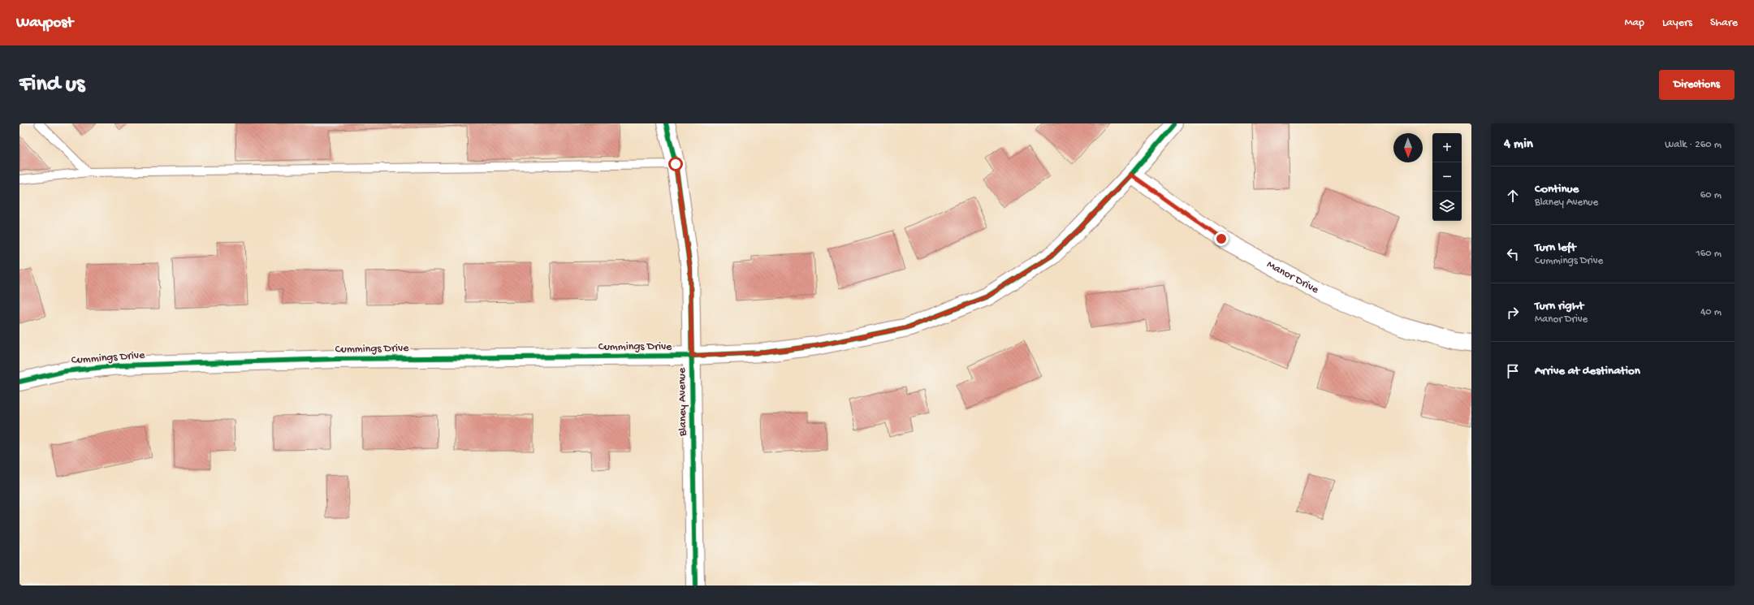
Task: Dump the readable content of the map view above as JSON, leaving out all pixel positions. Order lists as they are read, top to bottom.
{
  "streets": {
    "street": ["Manor Drive", "Cummings Drive", "Blaney Avenue"]
  },
  "crossings": [
    ["Manor Drive", "Cummings Drive"],
    ["Cummings Drive", "Blaney Avenue"]
  ],
  "north": "bottom",
  "page": {
    "header": "Waypost",
    "nav": ["Map", "Layers", "Share"],
    "buttons": "Directions",
    "title": "Find us",
    "heading": ["4 min", "Walk · 260 m"],
    "map_buttons": ["+", "−"],
    "list": [
      ["Continue", "Blaney Avenue", "60 m"],
      ["Turn left", "Cummings Drive", "160 m"],
      ["Turn right", "Manor Drive", "40 m"],
      "Arrive at destination"
    ]
  }
}
